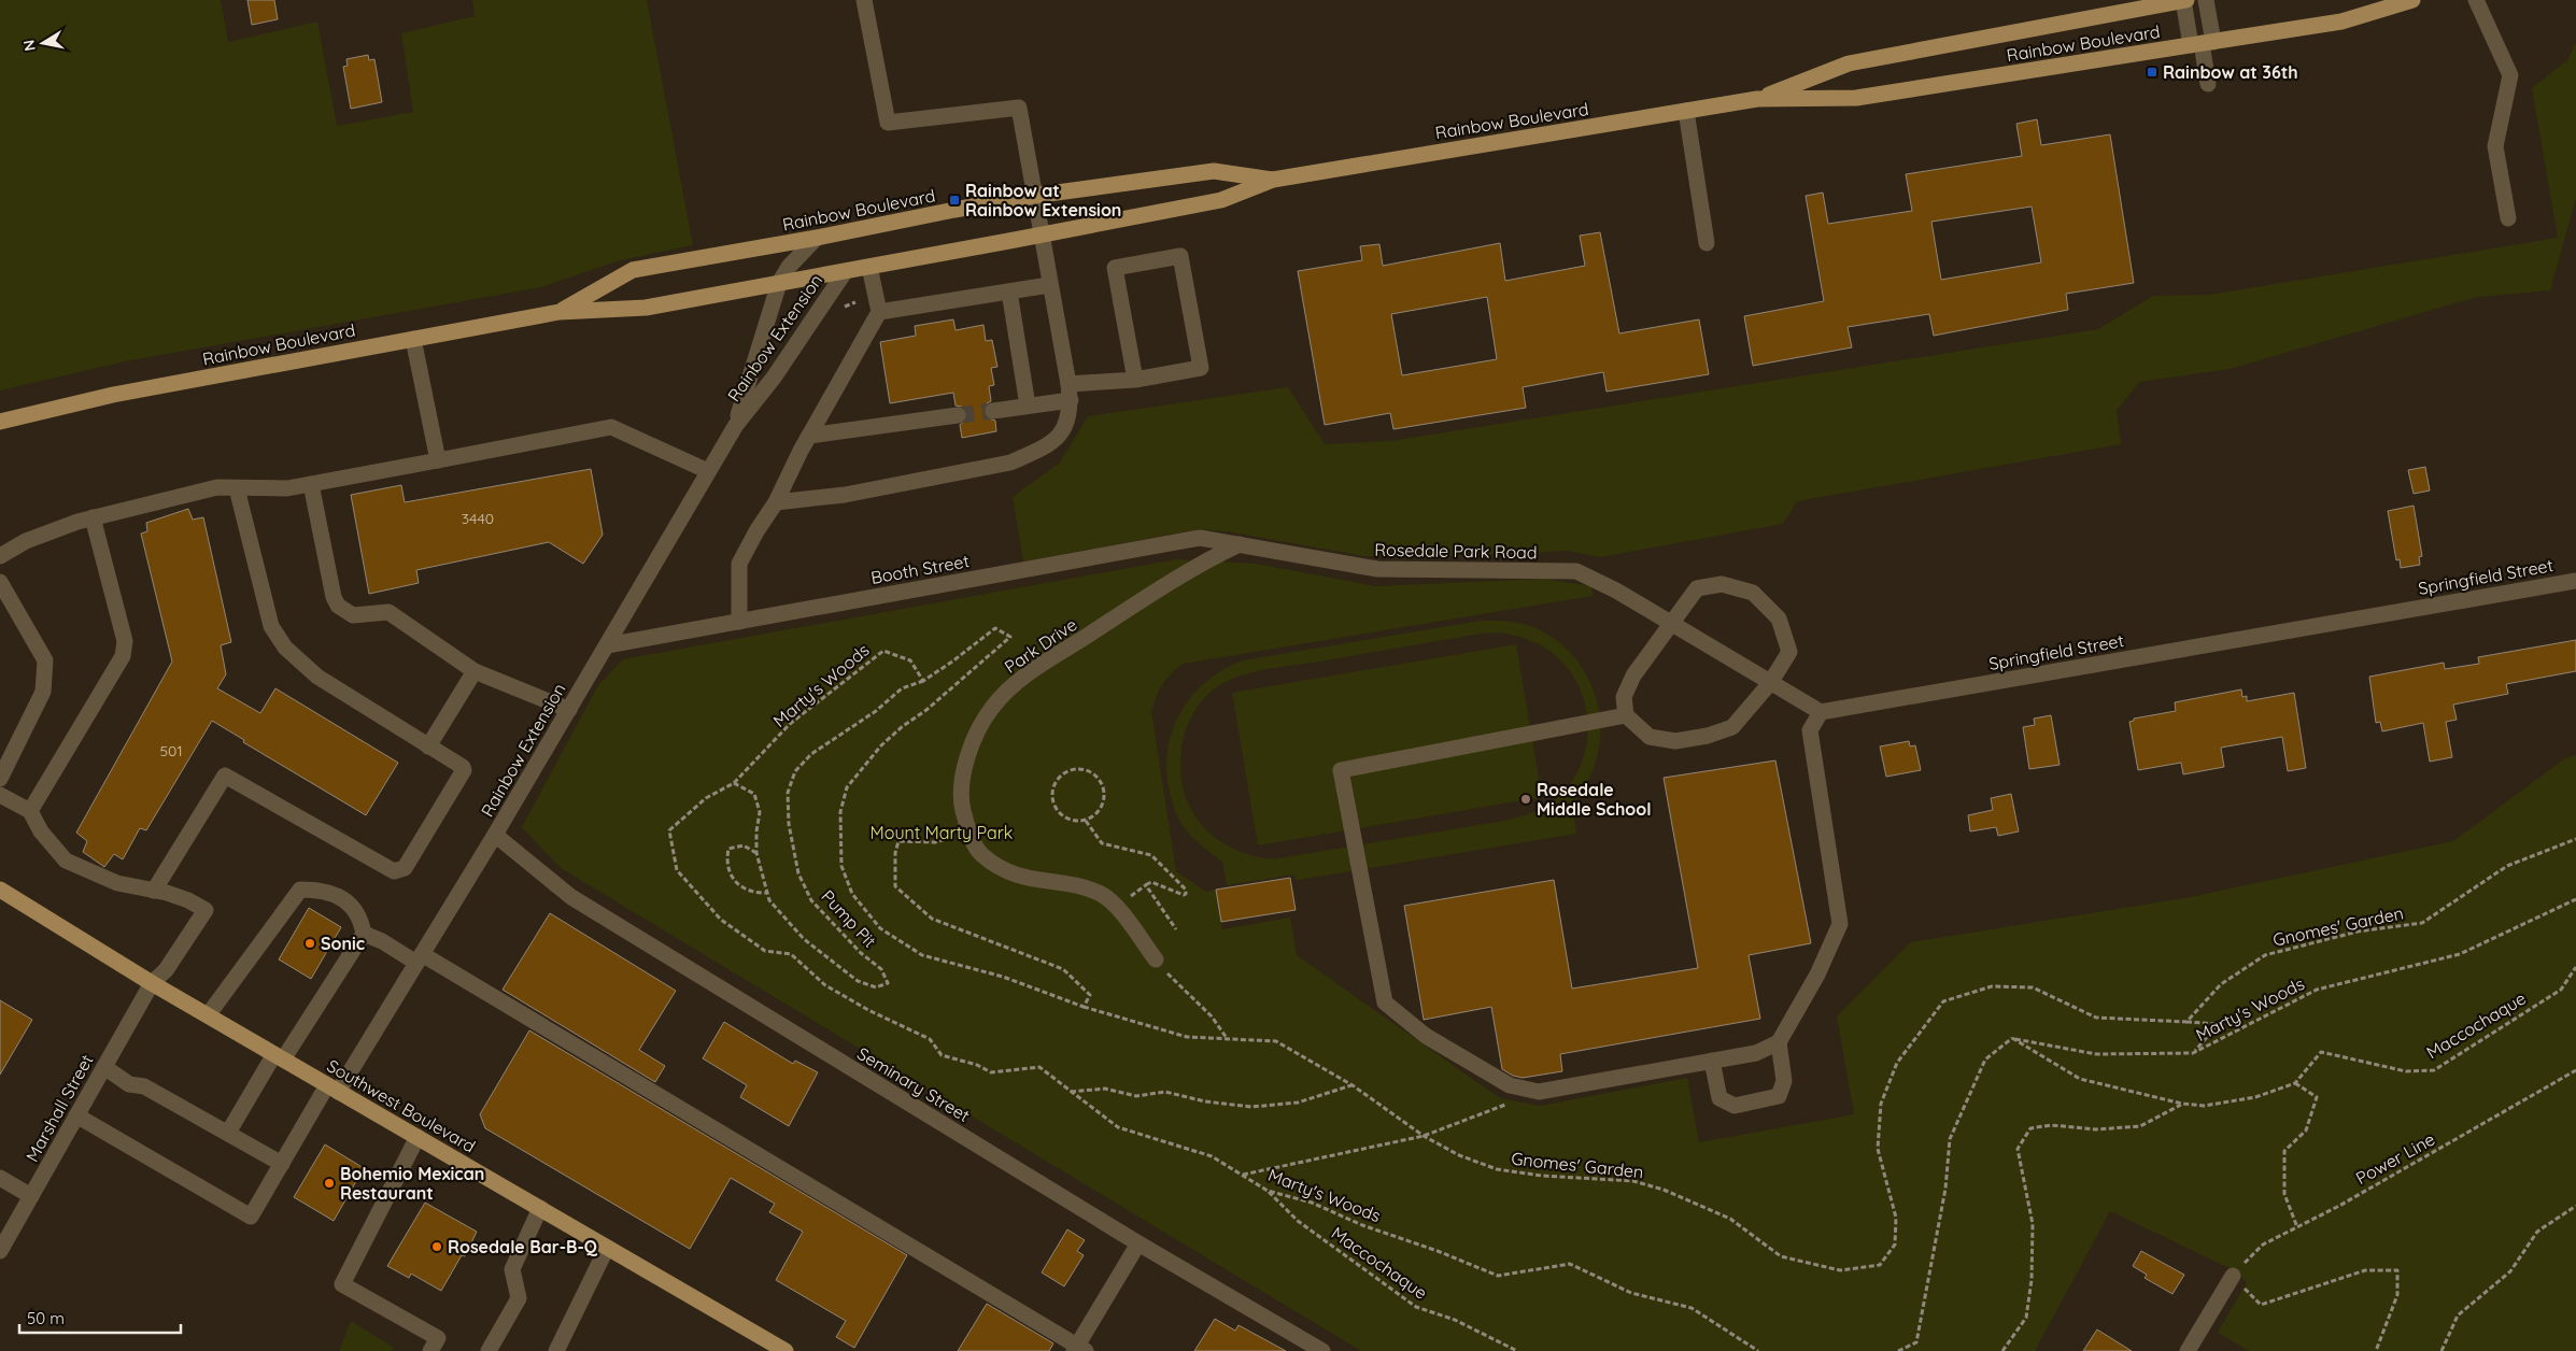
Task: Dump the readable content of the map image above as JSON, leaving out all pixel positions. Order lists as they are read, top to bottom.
{
  "streets": {
    "main road": ["Rainbow Boulevard", "Southwest Boulevard"],
    "street": [
      "Rainbow Extension",
      "Rosedale Park Road",
      "Booth Street",
      "Springfield Street",
      "Park Drive",
      "Seminary Street",
      "Marshall Street"
    ],
    "path": [
      "Marty's Woods",
      "Pump Pit",
      "Gnomes' Garden",
      "Maccochaque",
      "Power Line"
    ]
  },
  "crossings": [
    ["Rainbow Boulevard", "Rainbow Extension"],
    ["Rainbow Extension", "Booth Street"],
    ["Rainbow Extension", "Seminary Street"],
    ["Rainbow Extension", "Southwest Boulevard"],
    ["Rainbow Extension", "Marshall Street"],
    ["Rosedale Park Road", "Booth Street"],
    ["Rosedale Park Road", "Park Drive"],
    ["Booth Street", "Park Drive"],
    ["Marty's Woods", "Pump Pit"],
    ["Marty's Woods", "Maccochaque"],
    ["Southwest Boulevard", "Marshall Street"]
  ],
  "parks": ["Mount Marty Park"],
  "places": {
    "transit": ["Rainbow at 36th", "Rainbow at Rainbow Extension"],
    "other": [
      "Rosedale Middle School",
      "Sonic",
      "Bohemio Mexican Restaurant",
      "Rosedale Bar-B-Q"
    ]
  },
  "house_numbers": ["3440", "501"],
  "scale_bar": "50 m",
  "north": "left"
}
